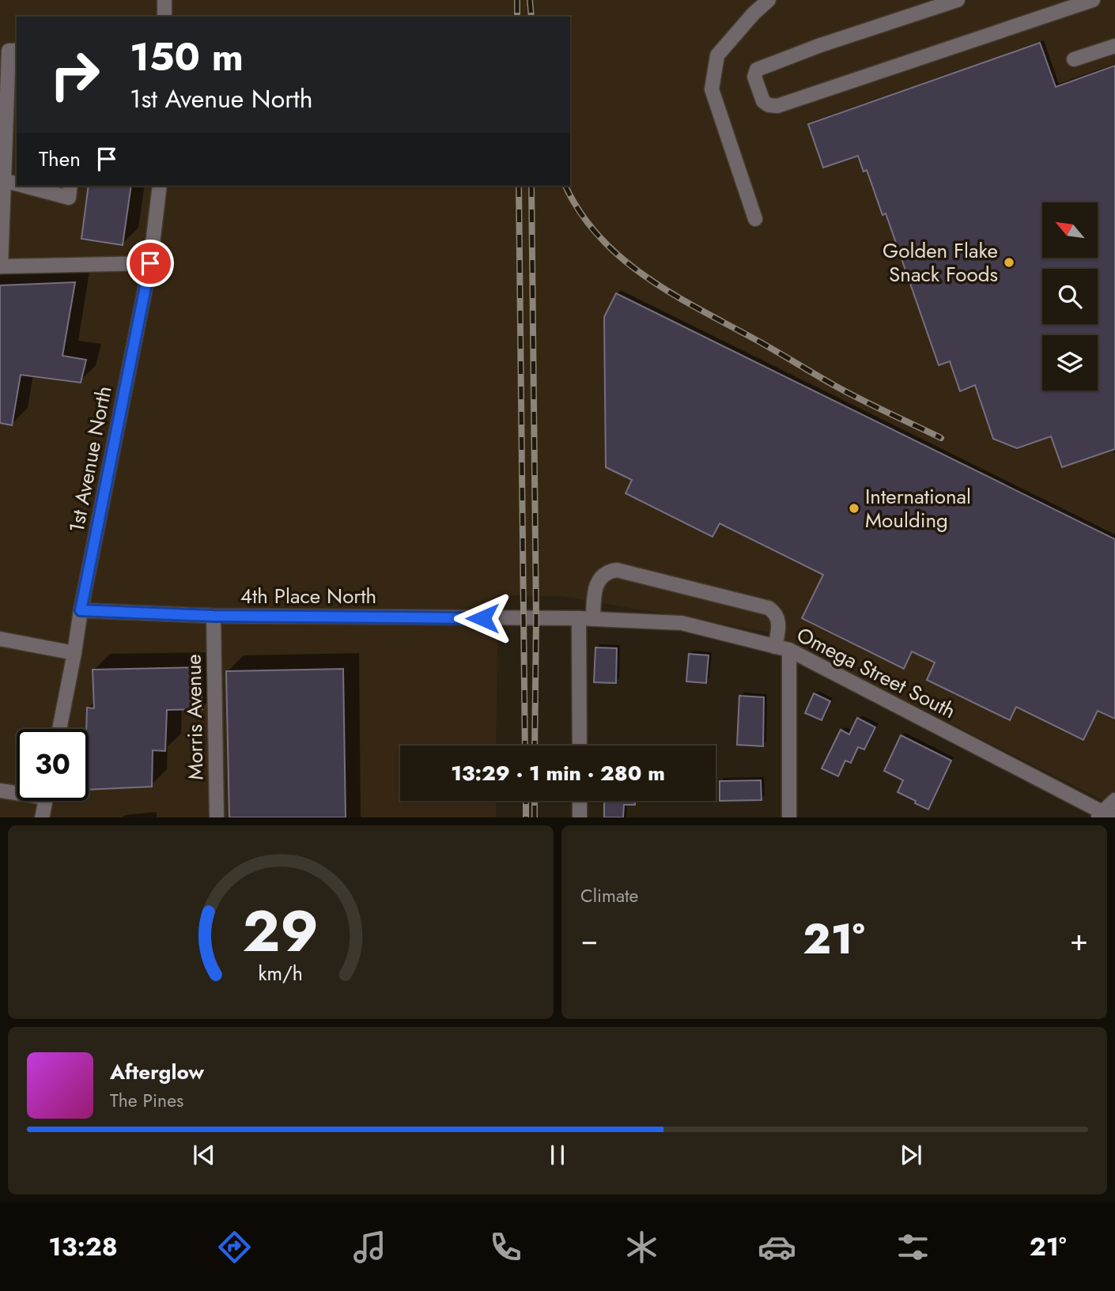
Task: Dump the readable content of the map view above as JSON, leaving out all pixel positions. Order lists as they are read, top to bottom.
{
  "streets": {
    "street": [
      "1st Avenue North",
      "4th Place North",
      "Omega Street South",
      "Morris Avenue"
    ]
  },
  "crossings": [
    ["1st Avenue North", "4th Place North"],
    ["4th Place North", "Omega Street South"],
    ["4th Place North", "Morris Avenue"]
  ],
  "places": ["Golden Flake Snack Foods", "International Moulding"],
  "north": "top left",
  "page": {
    "turn": ["150 m", "1st Avenue North"],
    "then": "Then",
    "limit": "30",
    "trip": "13:29 · 1 min · 280 m",
    "tile": "Climate",
    "heat": ["−", "21°", "+"],
    "song": ["Afterglow", "The Pines"],
    "tabs": ["13:28", "21°"],
    "gauge": ["29", "km/h"]
  }
}
